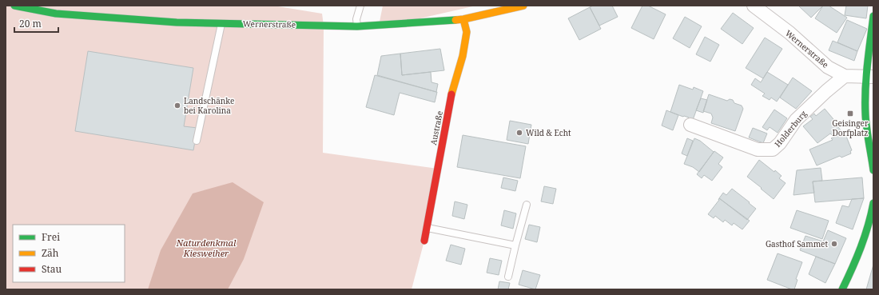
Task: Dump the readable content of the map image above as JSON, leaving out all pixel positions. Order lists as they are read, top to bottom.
{
  "streets": {
    "street": ["Wernerstraße", "Austraße", "Holderburg"]
  },
  "crossings": [
    ["Wernerstraße", "Austraße"],
    ["Wernerstraße", "Holderburg"]
  ],
  "water": ["Naturdenkmal Kiesweiher"],
  "places": {
    "other": ["Landschänke bei Karolina", "Wild & Echt", "Gasthof Sammet"],
    "transit": ["Geisinger Dorfplatz"]
  },
  "legend": ["Frei", "Zäh", "Stau"],
  "scale_bar": "20 m"
}
